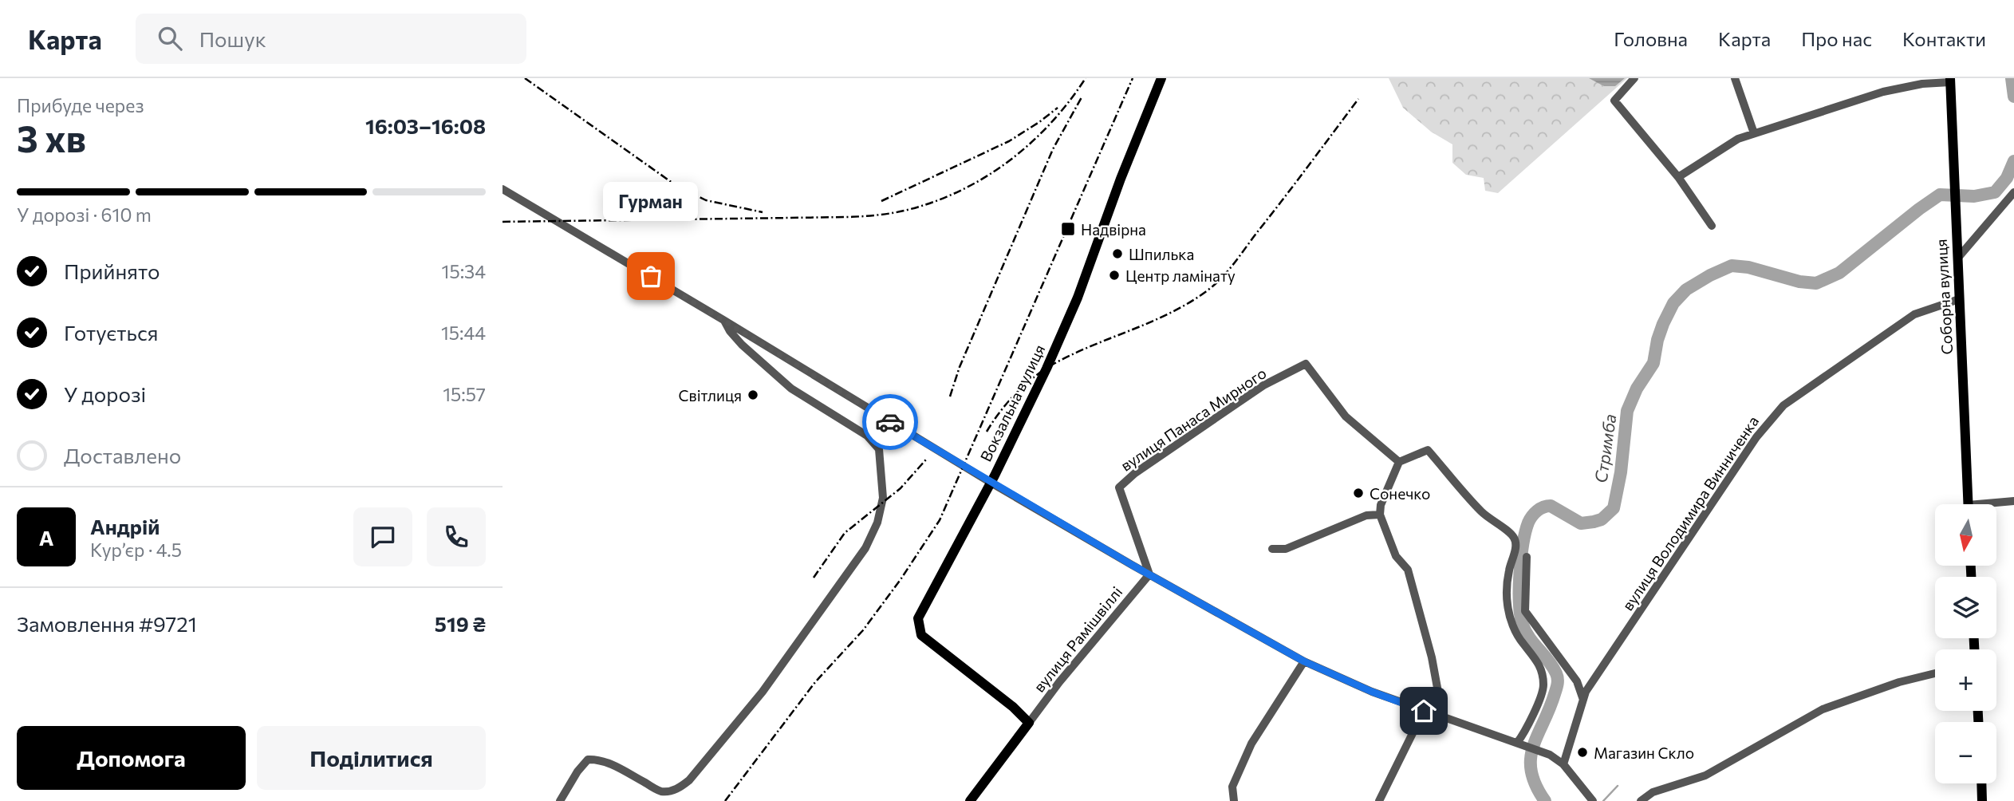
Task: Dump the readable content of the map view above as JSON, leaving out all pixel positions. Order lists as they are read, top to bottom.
{
  "streets": {
    "main road": ["Соборна вулиця", "Вокзальна вулиця"],
    "street": ["вулиця Панаса Мирного", "вулиця Володимира Винниченка", "вулиця Рамішвіллі"]
  },
  "crossings": [
    ["Соборна вулиця", "вулиця Володимира Винниченка"],
    ["Вокзальна вулиця", "вулиця Рамішвіллі"],
    ["вулиця Панаса Мирного", "вулиця Рамішвіллі"]
  ],
  "water": ["Стримба"],
  "places": {
    "transit": ["Надвірна"],
    "other": [
      "Шпилька",
      "Центр ламінату",
      "Гурман",
      "Світлиця",
      "Сонечко",
      "Магазин Скло"
    ]
  },
  "north": "bottom",
  "page": {
    "header": "Карта",
    "search": "Пошук",
    "nav": [
      "Головна",
      "Карта",
      "Про нас",
      "Контакти"
    ],
    "heading": ["3 хв", "Прибуде через", "16:03–16:08"],
    "panel": [
      "Андрій",
      "Кур’єр · 4.5",
      "Замовлення #9721",
      "519 ₴"
    ],
    "bar": "У дорозі · 610 m",
    "bubble": "Гурман",
    "list": [
      ["Прийнято", "15:34"],
      ["Готується", "15:44"],
      ["У дорозі", "15:57"],
      "Доставлено"
    ],
    "map_buttons": ["+", "−"],
    "round": "А",
    "buttons": ["Допомога", "Поділитися"]
  }
}
